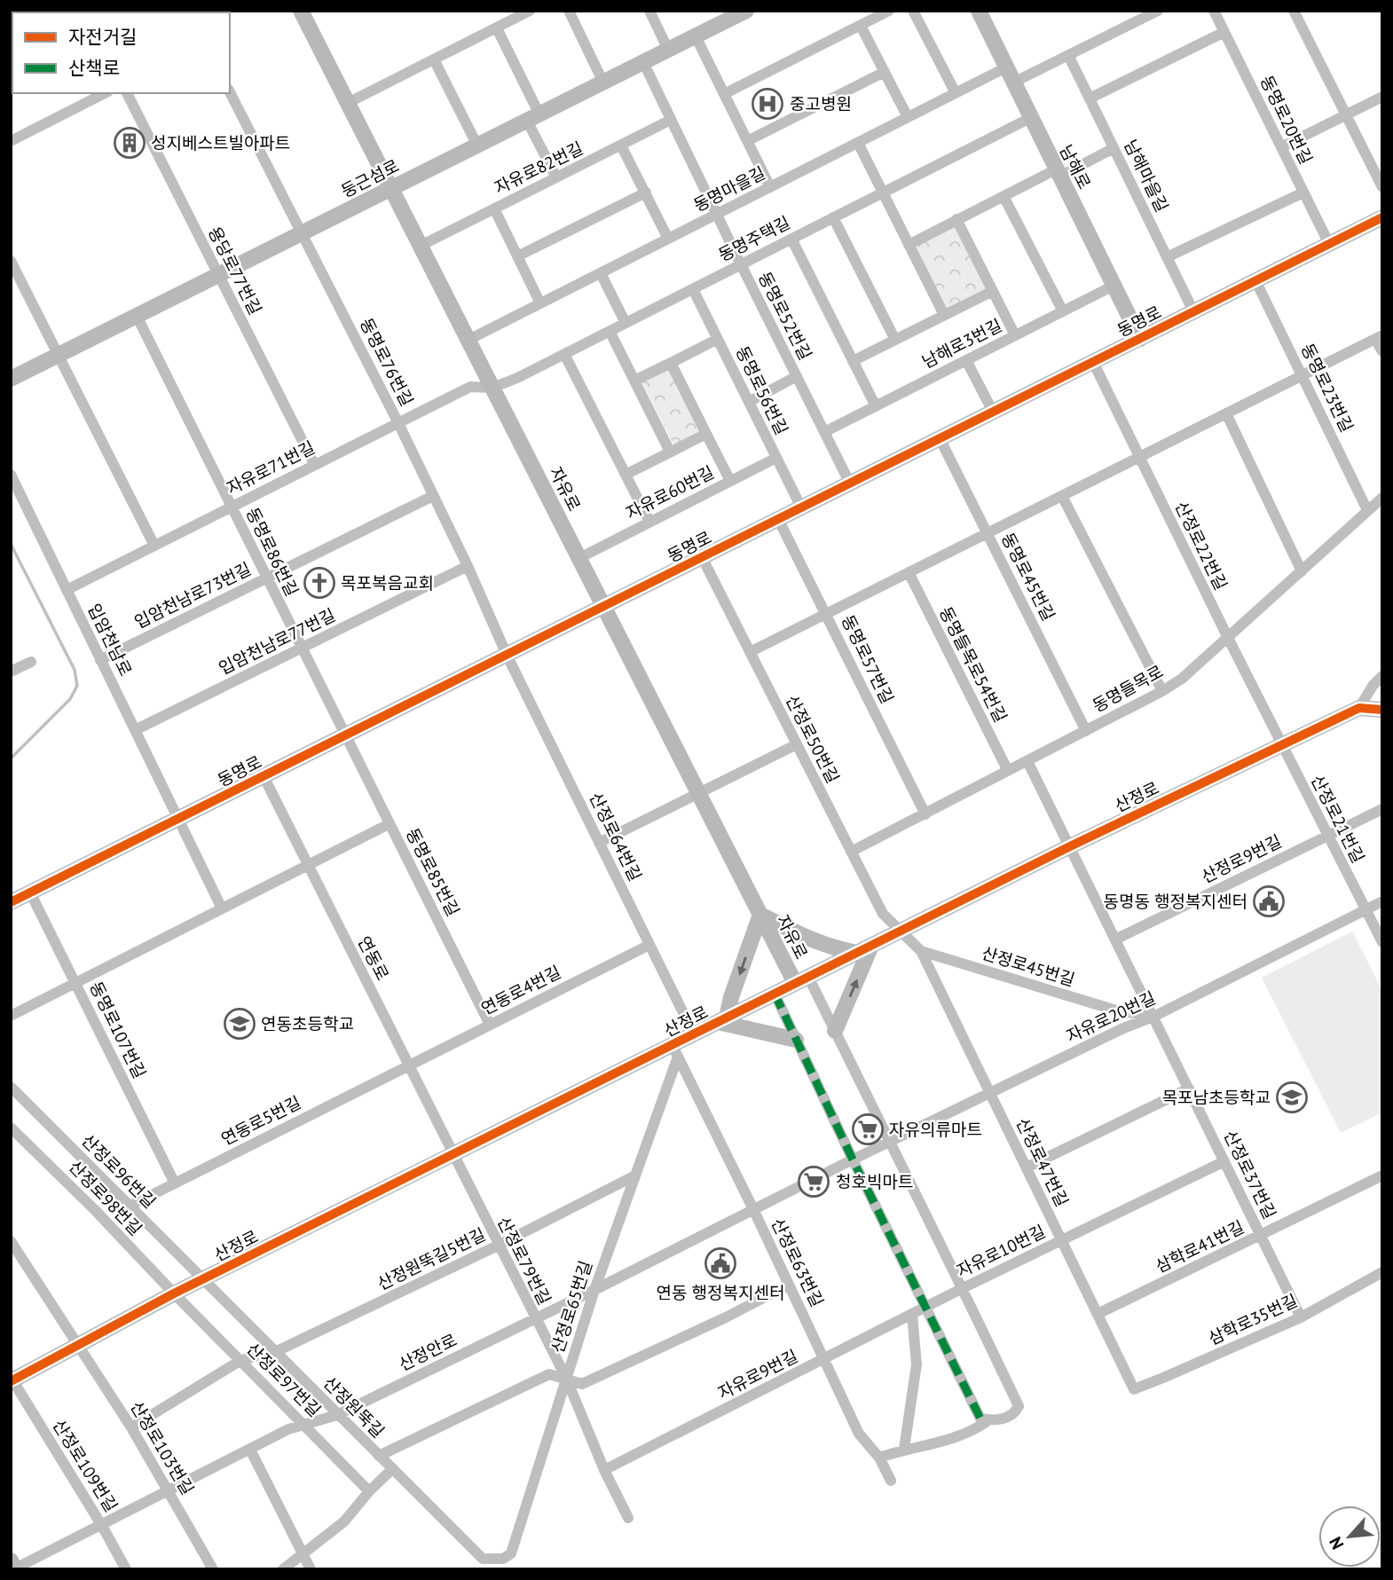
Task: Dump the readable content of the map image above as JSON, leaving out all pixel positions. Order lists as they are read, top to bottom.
{
  "streets": {
    "street": [
      "동명로20번길",
      "남해로",
      "자유로82번길",
      "남해마을길",
      "둥근섬로",
      "동명마을길",
      "동명주택길",
      "용당로77번길",
      "동명로52번길",
      "동명로",
      "남해로3번길",
      "동명로76번길",
      "동명로23번길",
      "동명로56번길",
      "자유로71번길",
      "자유로",
      "자유로60번길",
      "산정로22번길",
      "동명로86번길",
      "동명로45번길",
      "입암천남로73번길",
      "입암천남로",
      "입암천남로77번길",
      "동명로57번길",
      "동명들목로54번길",
      "동명들목로",
      "산정로50번길",
      "산정로",
      "산정로21번길",
      "산정로64번길",
      "산정로9번길",
      "동명로85번길",
      "연동로",
      "산정로45번길",
      "연동로4번길",
      "자유로20번길",
      "동명로107번길",
      "연동로5번길",
      "산정로47번길",
      "산정로96번길",
      "산정로37번길",
      "산정로98번길",
      "삼학로41번길",
      "자유로10번길",
      "산정원뚝길5번길",
      "산정로79번길",
      "산정로63번길",
      "산정로65번길",
      "삼학로35번길",
      "산정안로",
      "자유로9번길",
      "산정로97번길",
      "산정원뚝길",
      "산정로103번길",
      "산정로109번길"
    ]
  },
  "crossings": [
    ["동명로20번길", "동명로"],
    ["남해로", "동명마을길"],
    ["남해로", "동명주택길"],
    ["남해로", "동명로"],
    ["남해로", "남해로3번길"],
    ["자유로82번길", "동명로52번길"],
    ["자유로82번길", "자유로"],
    ["남해마을길", "동명로"],
    ["둥근섬로", "용당로77번길"],
    ["둥근섬로", "동명로52번길"],
    ["둥근섬로", "동명로76번길"],
    ["둥근섬로", "자유로"],
    ["둥근섬로", "동명로86번길"],
    ["동명마을길", "동명로52번길"],
    ["동명마을길", "자유로"],
    ["동명주택길", "동명로52번길"],
    ["동명주택길", "동명로56번길"],
    ["동명주택길", "자유로71번길"],
    ["동명주택길", "자유로"],
    ["용당로77번길", "자유로71번길"],
    ["동명로52번길", "동명로"],
    ["동명로52번길", "남해로3번길"],
    ["동명로", "동명로76번길"],
    ["동명로", "동명로23번길"],
    ["동명로", "동명로56번길"],
    ["동명로", "자유로"],
    ["동명로", "산정로22번길"],
    ["동명로", "동명로86번길"],
    ["동명로", "동명로45번길"],
    ["동명로", "입암천남로"],
    ["동명로", "동명로57번길"],
    ["동명로", "산정로50번길"],
    ["동명로", "산정로64번길"],
    ["동명로", "동명로85번길"],
    ["동명로", "연동로"],
    ["동명로", "동명로107번길"],
    ["동명로76번길", "자유로71번길"],
    ["동명로76번길", "입암천남로73번길"],
    ["동명로76번길", "입암천남로77번길"],
    ["동명로76번길", "산정로64번길"],
    ["동명로23번길", "동명들목로"],
    ["동명로56번길", "자유로60번길"],
    ["자유로71번길", "자유로"],
    ["자유로71번길", "동명로86번길"],
    ["자유로71번길", "입암천남로"],
    ["자유로", "자유로60번길"],
    ["자유로", "산정로"],
    ["자유로", "자유로20번길"],
    ["자유로", "자유로10번길"],
    ["산정로22번길", "동명들목로"],
    ["산정로22번길", "산정로"],
    ["산정로22번길", "산정로21번길"],
    ["동명로86번길", "입암천남로73번길"],
    ["동명로86번길", "입암천남로77번길"],
    ["동명로86번길", "동명로85번길"],
    ["동명로45번길", "동명들목로"],
    ["입암천남로73번길", "입암천남로"],
    ["입암천남로", "입암천남로77번길"],
    ["동명로57번길", "동명들목로"],
    ["동명들목로54번길", "동명들목로"],
    ["동명들목로", "산정로50번길"],
    ["동명들목로", "산정로37번길"],
    ["산정로50번길", "산정로"],
    ["산정로50번길", "산정로45번길"],
    ["산정로", "산정로21번길"],
    ["산정로", "산정로64번길"],
    ["산정로", "연동로"],
    ["산정로", "산정로45번길"],
    ["산정로", "산정로96번길"],
    ["산정로", "산정로37번길"],
    ["산정로", "산정로98번길"],
    ["산정로", "산정로79번길"],
    ["산정로", "산정로63번길"],
    ["산정로", "산정로65번길"],
    ["산정로", "산정로97번길"],
    ["산정로", "산정원뚝길"],
    ["산정로", "산정로103번길"],
    ["산정로", "산정로109번길"],
    ["산정로21번길", "산정로9번길"],
    ["산정로21번길", "자유로20번길"],
    ["산정로64번길", "연동로4번길"],
    ["산정로9번길", "산정로37번길"],
    ["동명로85번길", "연동로4번길"],
    ["연동로", "연동로4번길"],
    ["연동로", "연동로5번길"],
    ["연동로", "산정로79번길"],
    ["산정로45번길", "자유로20번길"],
    ["산정로45번길", "산정로47번길"],
    ["산정로45번길", "산정로37번길"],
    ["연동로4번길", "연동로5번길"],
    ["자유로20번길", "산정로47번길"],
    ["자유로20번길", "산정로37번길"],
    ["자유로20번길", "산정안로"],
    ["동명로107번길", "연동로5번길"],
    ["연동로5번길", "산정로96번길"],
    ["산정로47번길", "삼학로41번길"],
    ["산정로47번길", "자유로10번길"],
    ["산정로47번길", "삼학로35번길"],
    ["산정로96번길", "산정원뚝길"],
    ["산정로37번길", "삼학로41번길"],
    ["산정로37번길", "자유로10번길"],
    ["산정로37번길", "삼학로35번길"],
    ["산정로98번길", "산정로97번길"],
    ["자유로10번길", "자유로9번길"],
    ["산정원뚝길5번길", "산정로79번길"],
    ["산정원뚝길5번길", "산정로65번길"],
    ["산정원뚝길5번길", "산정로97번길"],
    ["산정원뚝길5번길", "산정원뚝길"],
    ["산정원뚝길5번길", "산정로103번길"],
    ["산정로79번길", "산정로65번길"],
    ["산정로79번길", "산정안로"],
    ["산정로79번길", "자유로9번길"],
    ["산정로63번길", "산정로65번길"],
    ["산정로63번길", "산정안로"],
    ["산정로63번길", "자유로9번길"],
    ["산정로65번길", "산정안로"],
    ["산정로65번길", "산정원뚝길"],
    ["산정안로", "산정로97번길"],
    ["산정안로", "산정원뚝길"],
    ["산정안로", "산정로103번길"],
    ["산정안로", "산정로109번길"]
  ],
  "places": {
    "hospital": ["중고병원"],
    "building": ["성지베스트빌아파트"],
    "church": ["목포복음교회"],
    "public building": ["동명동 행정복지센터", "연동 행정복지센터"],
    "school or university": ["연동초등학교", "목포남초등학교"],
    "supermarket": ["자유의류마트", "청호빅마트"]
  },
  "legend": ["자전거길", "산책로"],
  "north": "bottom left"
}
